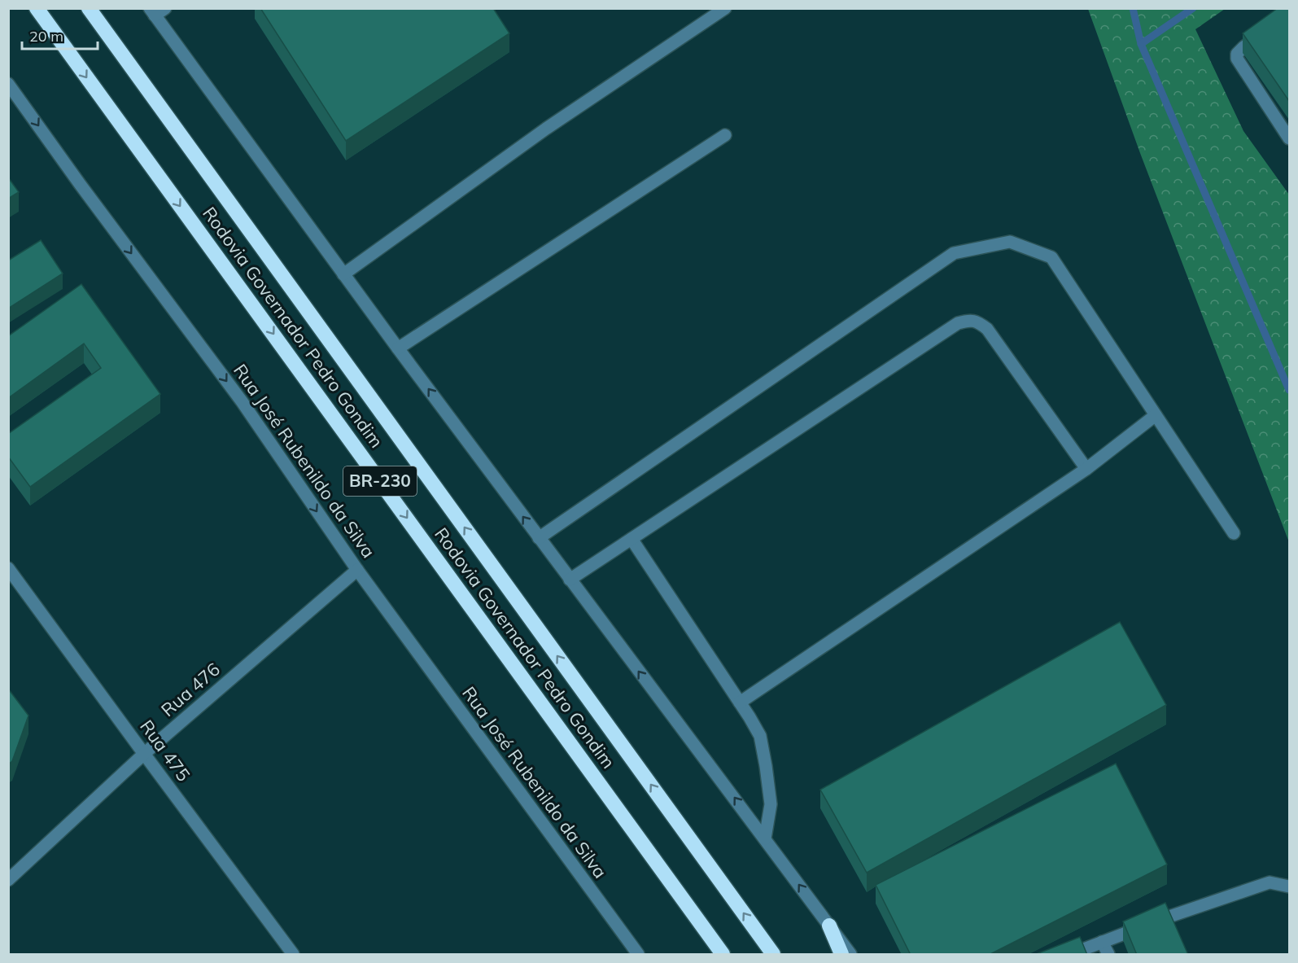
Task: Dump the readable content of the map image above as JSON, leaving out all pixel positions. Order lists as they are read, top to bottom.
{
  "streets": {
    "highway": ["Rodovia Governador Pedro Gondim", "BR-230"],
    "street": ["Rua José Rubenildo da Silva", "Rua 476", "Rua 475"]
  },
  "crossings": [
    ["Rua José Rubenildo da Silva", "Rua 476"],
    ["Rua 476", "Rua 475"]
  ],
  "one_way": ["Rua José Rubenildo da Silva"],
  "scale_bar": "20 m"
}
